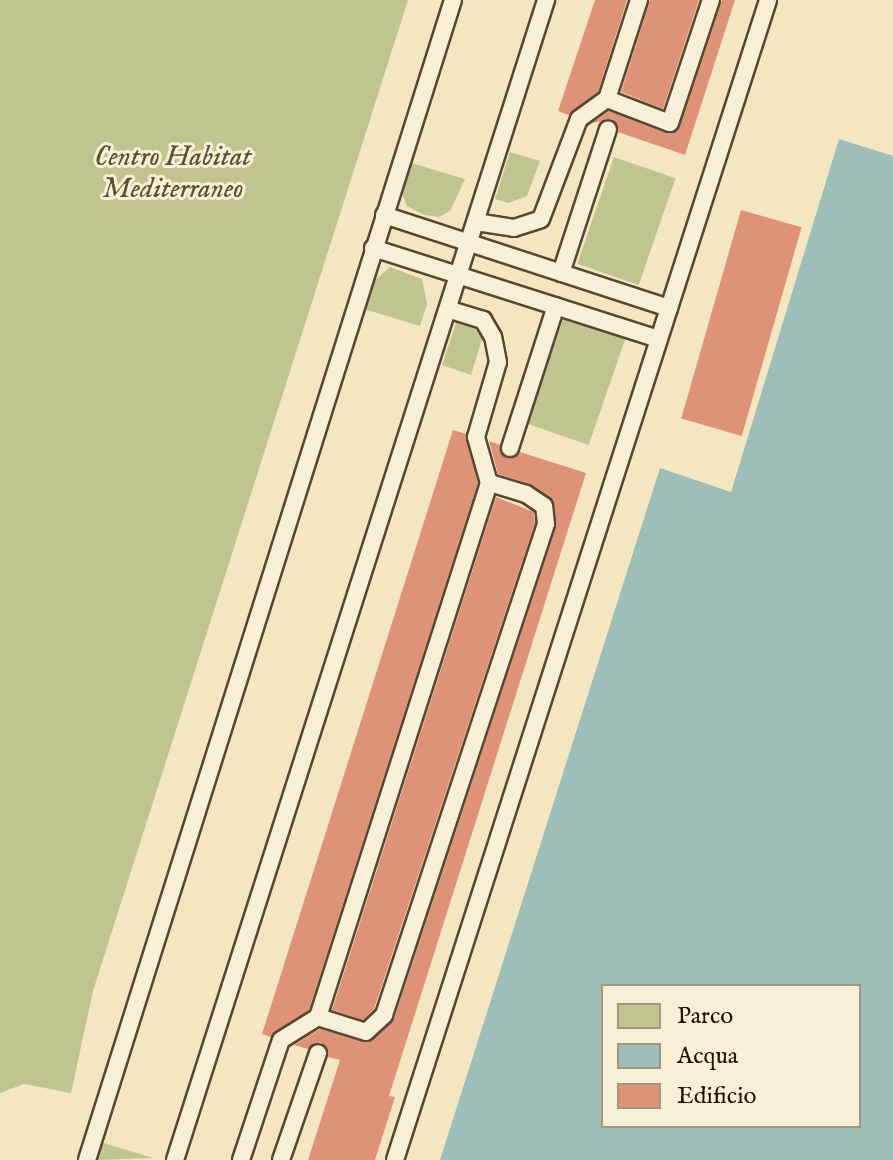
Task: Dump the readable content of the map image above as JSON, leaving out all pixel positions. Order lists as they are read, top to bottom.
{
  "parks": ["Centro Habitat Mediterraneo"],
  "legend": ["Parco", "Acqua", "Edificio"]
}
